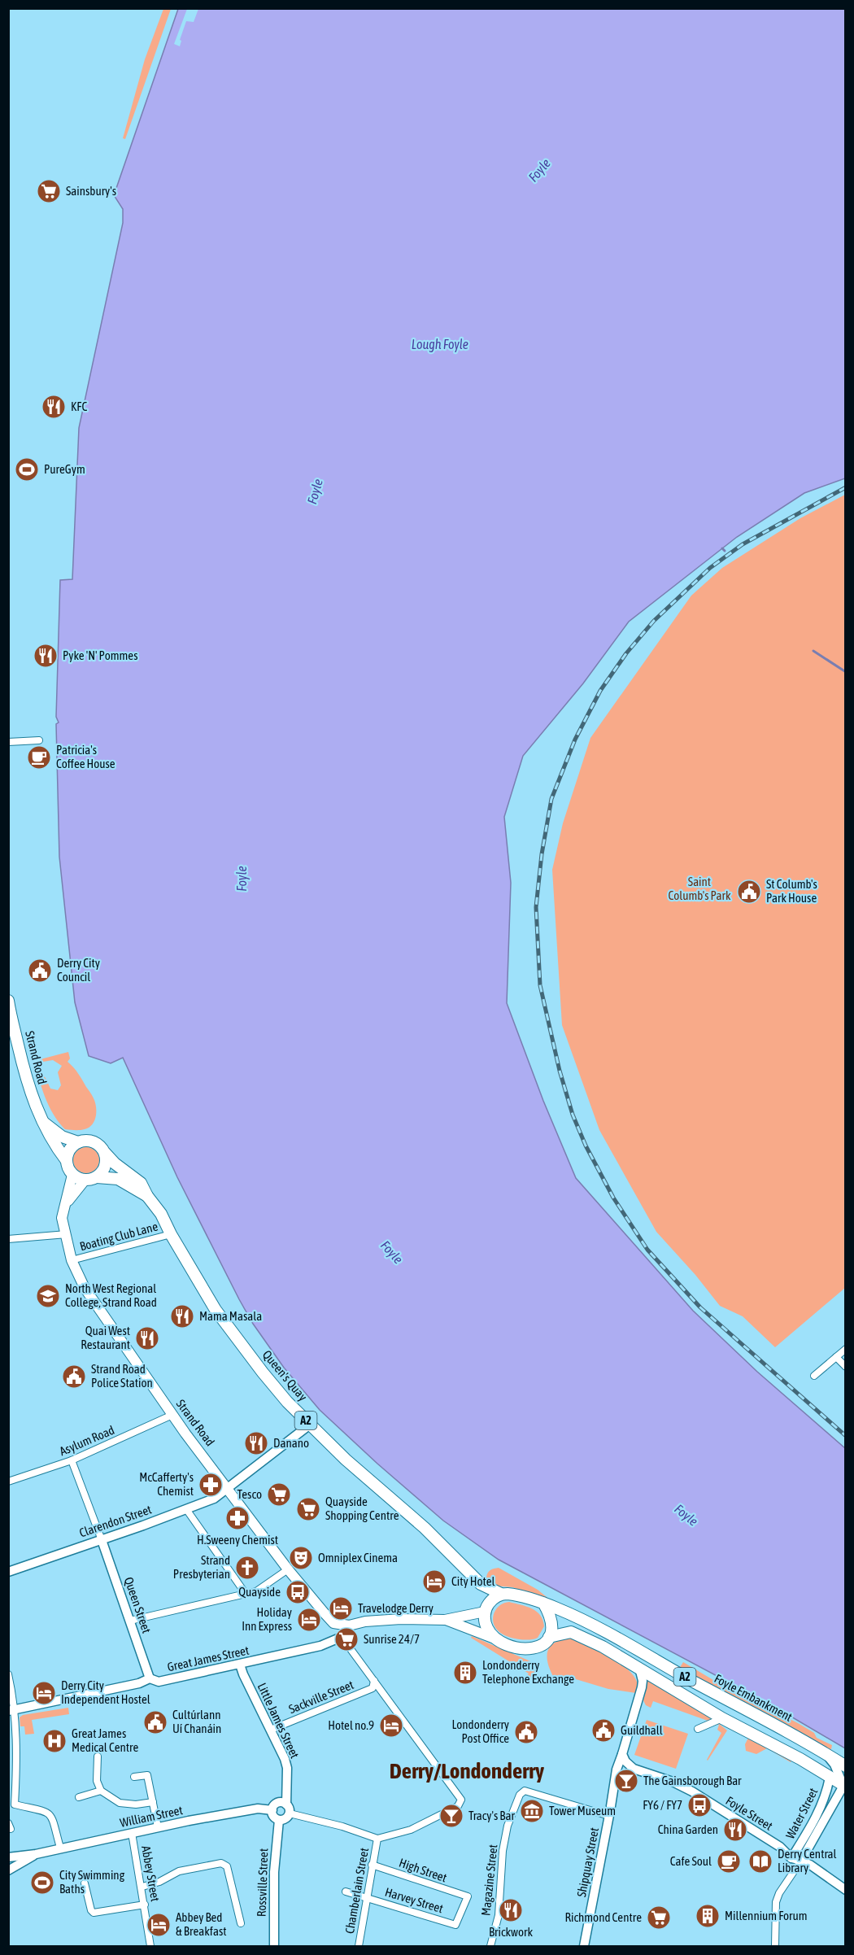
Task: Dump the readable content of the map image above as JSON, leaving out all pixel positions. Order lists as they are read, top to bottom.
{
  "streets": {
    "highway": [
      "Strand Road",
      "Queen's Quay",
      "A2",
      "Foyle Embankment"
    ],
    "main road": [
      "Clarendon Street",
      "Queen Street",
      "Great James Street",
      "Little James Street",
      "Foyle Street",
      "Water Street",
      "William Street",
      "Shipquay Street",
      "Rossville Street"
    ],
    "street": [
      "Boating Club Lane",
      "Asylum Road",
      "Sackville Street",
      "High Street",
      "Abbey Street",
      "Magazine Street",
      "Chamberlain Street",
      "Harvey Street"
    ]
  },
  "crossings": [
    ["Strand Road", "Boating Club Lane"],
    ["Strand Road", "Queen's Quay"],
    ["Strand Road", "A2"],
    ["Strand Road", "Asylum Road"],
    ["Strand Road", "Clarendon Street"],
    ["Boating Club Lane", "Queen's Quay"],
    ["Queen's Quay", "A2"],
    ["Queen's Quay", "Clarendon Street"],
    ["Queen's Quay", "Foyle Embankment"],
    ["A2", "Foyle Embankment"],
    ["A2", "Water Street"],
    ["Clarendon Street", "Queen Street"],
    ["Queen Street", "Great James Street"],
    ["Great James Street", "Little James Street"],
    ["Sackville Street", "Little James Street"],
    ["Little James Street", "William Street"],
    ["Little James Street", "Rossville Street"],
    ["Foyle Street", "Water Street"],
    ["William Street", "Abbey Street"],
    ["William Street", "Rossville Street"],
    ["Shipquay Street", "Magazine Street"],
    ["High Street", "Chamberlain Street"],
    ["High Street", "Harvey Street"],
    ["Chamberlain Street", "Harvey Street"]
  ],
  "districts": ["Derry/Londonderry"],
  "water": ["Foyle", "Lough Foyle"],
  "parks": ["Saint Columb's Park"],
  "places": {
    "supermarket": [
      "Sainsbury's",
      "Tesco",
      "Quayside Shopping Centre",
      "Sunrise 24/7",
      "Richmond Centre"
    ],
    "restaurant": [
      "KFC",
      "Pyke 'N' Pommes",
      "Mama Masala",
      "Quai West Restaurant",
      "Danano",
      "China Garden",
      "Brickwork"
    ],
    "sports": ["PureGym", "City Swimming Baths"],
    "cafe": ["Patricia's Coffee House", "Cafe Soul"],
    "public building": [
      "St Columb's Park House",
      "Derry City Council",
      "Strand Road Police Station",
      "Cultúrlann Uí Chanáin",
      "Guildhall",
      "Londonderry Post Office"
    ],
    "school or university": ["North West Regional College, Strand Road"],
    "pharmacy": ["McCafferty's Chemist", "H.Sweeny Chemist"],
    "theatre": ["Omniplex Cinema"],
    "church": ["Strand Presbyterian"],
    "hotel": [
      "City Hotel",
      "Travelodge Derry",
      "Holiday Inn Express",
      "Derry City Independent Hostel",
      "Hotel no.9",
      "Abbey Bed & Breakfast"
    ],
    "bus stop": ["Quayside", "FY6 / FY7"],
    "building": ["Londonderry Telephone Exchange", "Millennium Forum"],
    "hospital": ["Great James Medical Centre"],
    "bar": ["The Gainsborough Bar", "Tracy's Bar"],
    "museum": ["Tower Museum"],
    "library": ["Derry Central Library"]
  }
}
